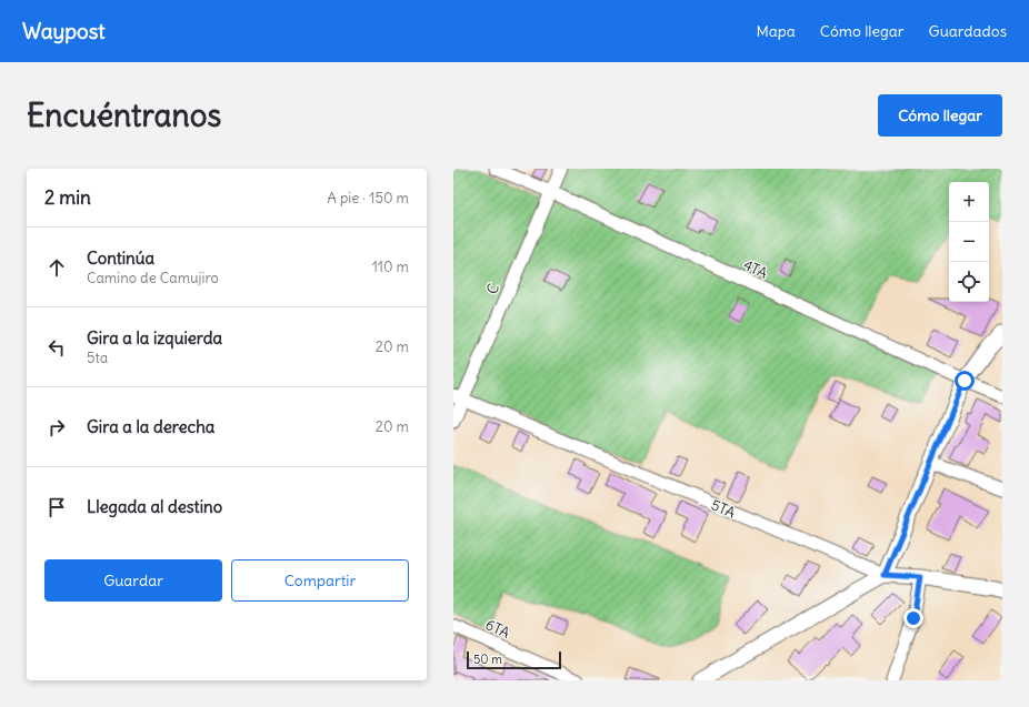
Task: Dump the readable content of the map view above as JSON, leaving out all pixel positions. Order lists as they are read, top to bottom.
{
  "streets": {
    "street": [
      "4TA",
      "C",
      "5TA",
      "6TA"
    ]
  },
  "crossings": [
    ["4TA", "C"],
    ["C", "5TA"]
  ],
  "scale_bar": "50 m",
  "page": {
    "header": "Waypost",
    "nav": ["Mapa", "Cómo llegar", "Guardados"],
    "buttons": [
      "Cómo llegar",
      ["Guardar", "Compartir"]
    ],
    "title": "Encuéntranos",
    "heading": ["2 min", "A pie · 150 m"],
    "map_buttons": ["+", "−"],
    "list": [
      ["Continúa", "Camino de Camujiro", "110 m"],
      ["Gira a la izquierda", "5ta", "20 m"],
      ["Gira a la derecha", "20 m"],
      "Llegada al destino"
    ],
    "scale": "50 m"
  }
}
